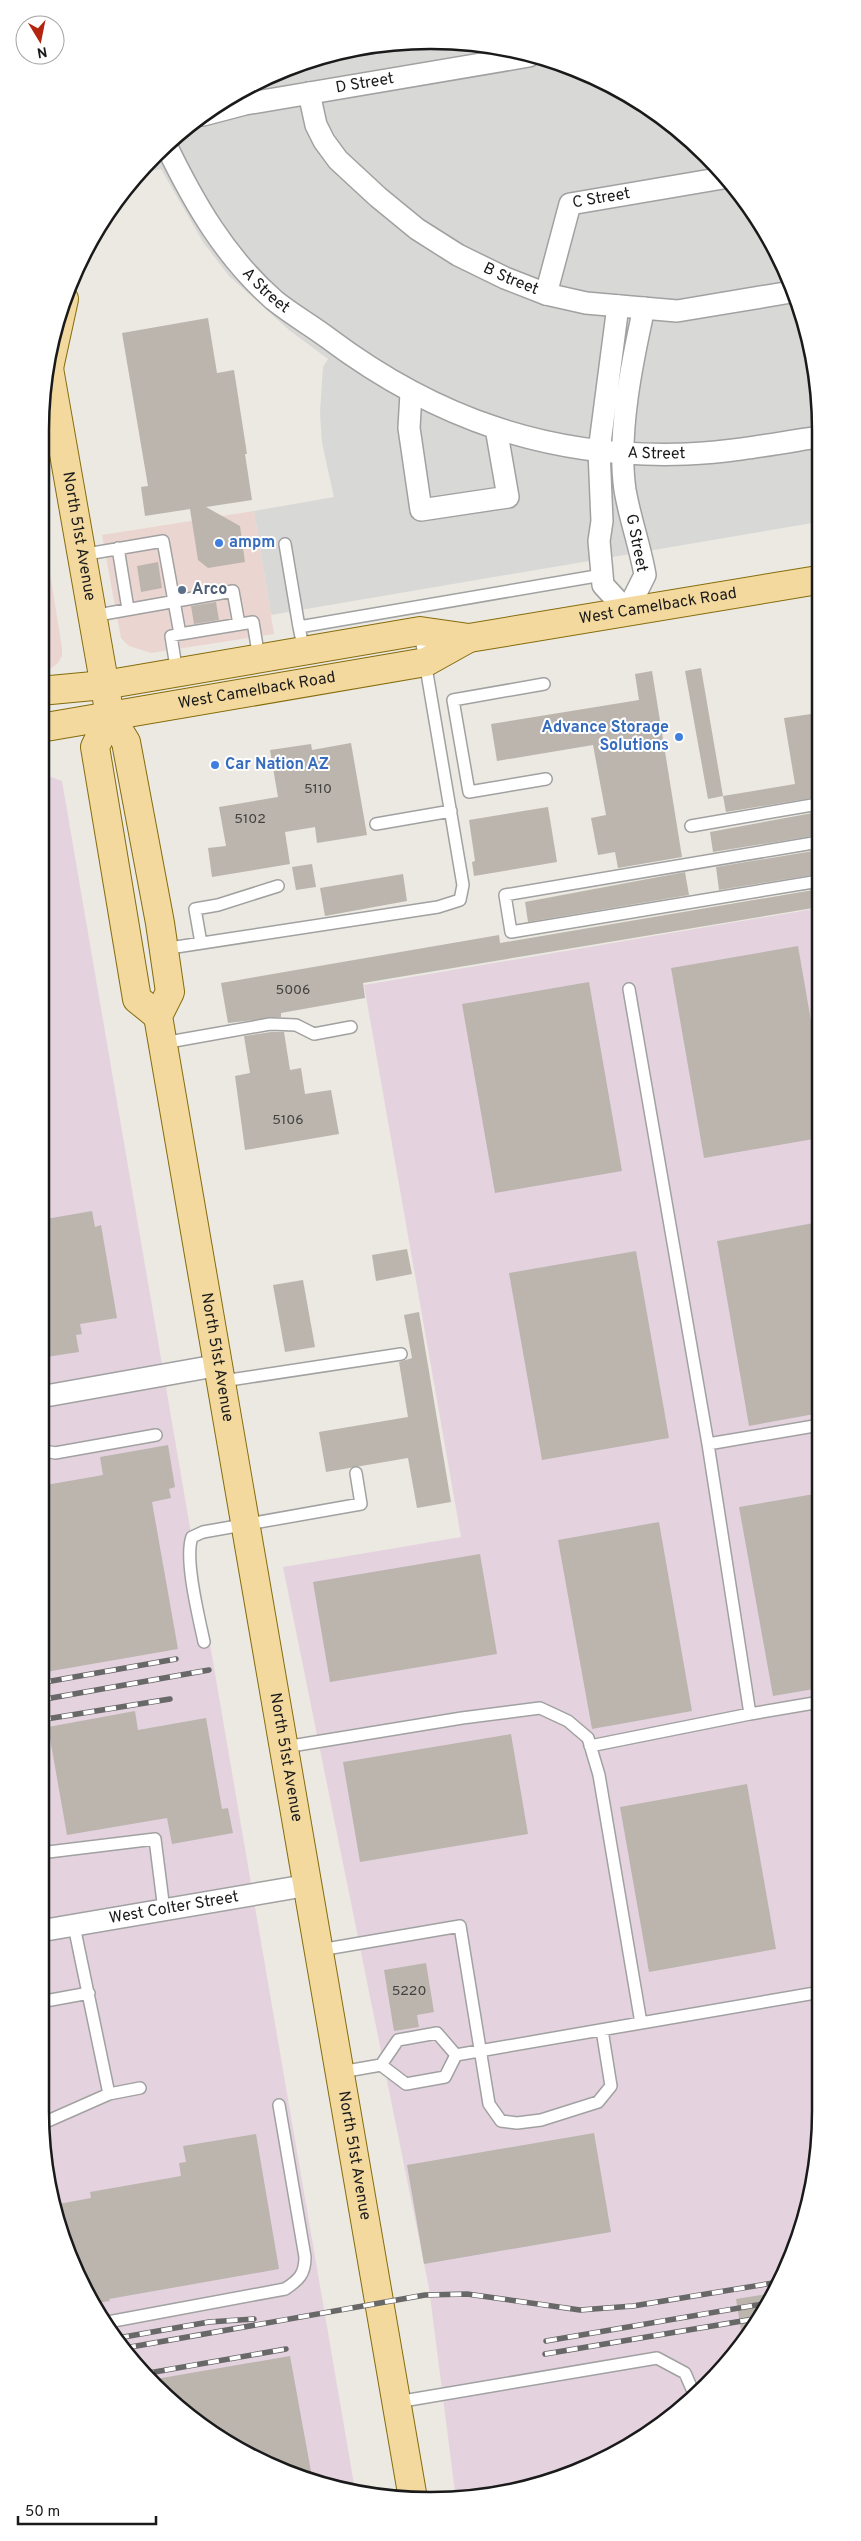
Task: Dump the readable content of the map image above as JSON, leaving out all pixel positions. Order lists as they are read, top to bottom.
{
  "streets": {
    "main road": ["North 51st Avenue", "West Camelback Road"],
    "street": [
      "D Street",
      "C Street",
      "B Street",
      "A Street",
      "G Street",
      "West Colter Street"
    ]
  },
  "crossings": [
    ["D Street", "B Street"],
    ["C Street", "B Street"],
    ["B Street", "G Street"],
    ["A Street", "G Street"],
    ["North 51st Avenue", "West Camelback Road"],
    ["North 51st Avenue", "West Colter Street"],
    ["G Street", "West Camelback Road"]
  ],
  "places": [
    "ampm",
    "Arco",
    "Advance Storage Solutions",
    "Car Nation AZ"
  ],
  "house_numbers": [
    "5110",
    "5102",
    "5006",
    "5106",
    "5220"
  ],
  "scale_bar": "50 m",
  "north": "bottom"
}
